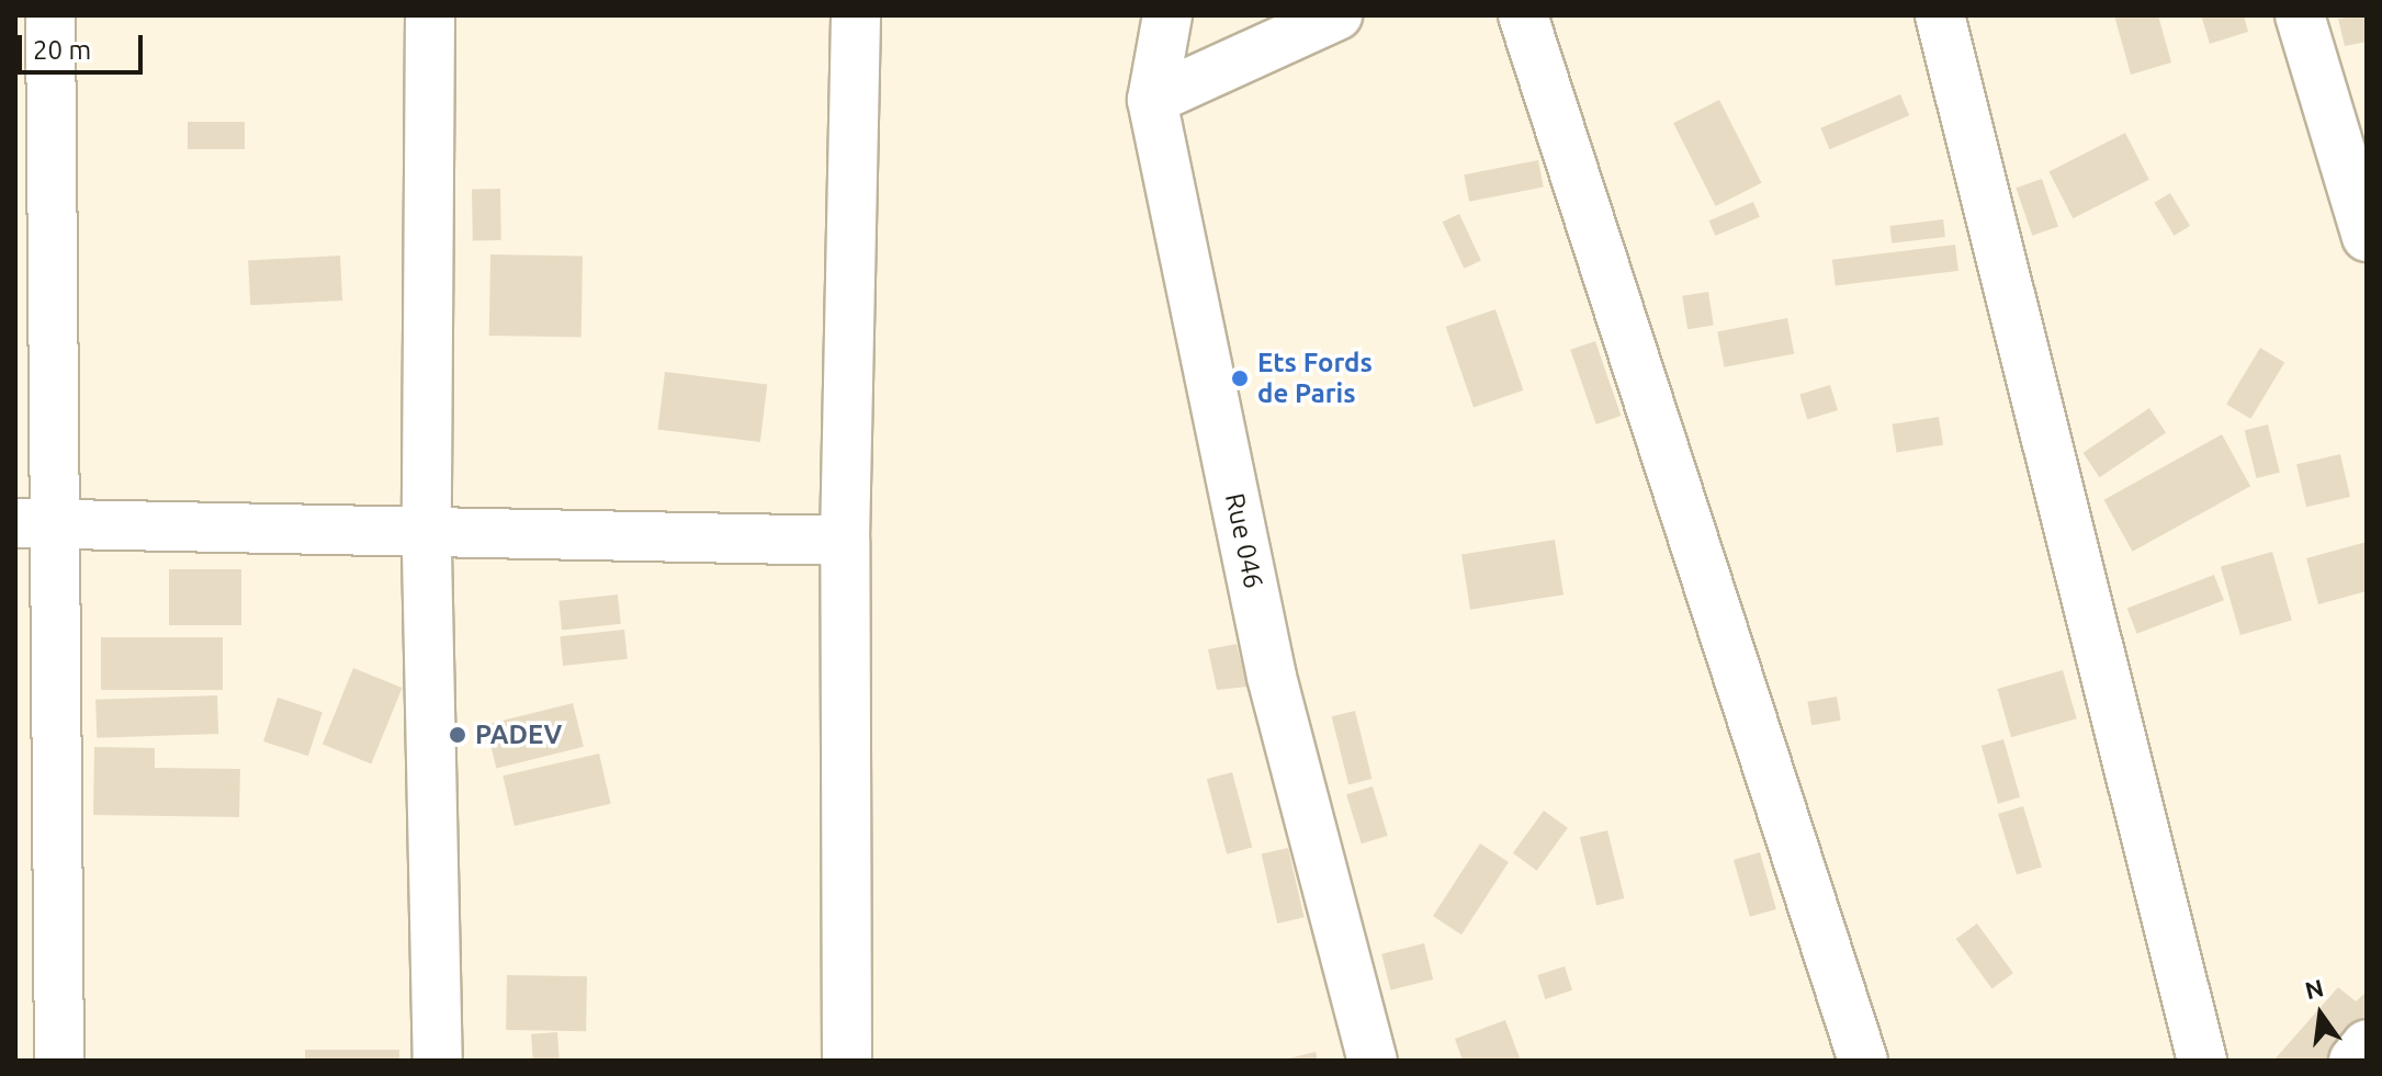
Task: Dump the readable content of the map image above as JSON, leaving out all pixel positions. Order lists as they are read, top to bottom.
{
  "streets": {
    "street": ["Rue 046"]
  },
  "places": ["Ets Fords de Paris", "PADEV"],
  "scale_bar": "20 m",
  "north": "top"
}
